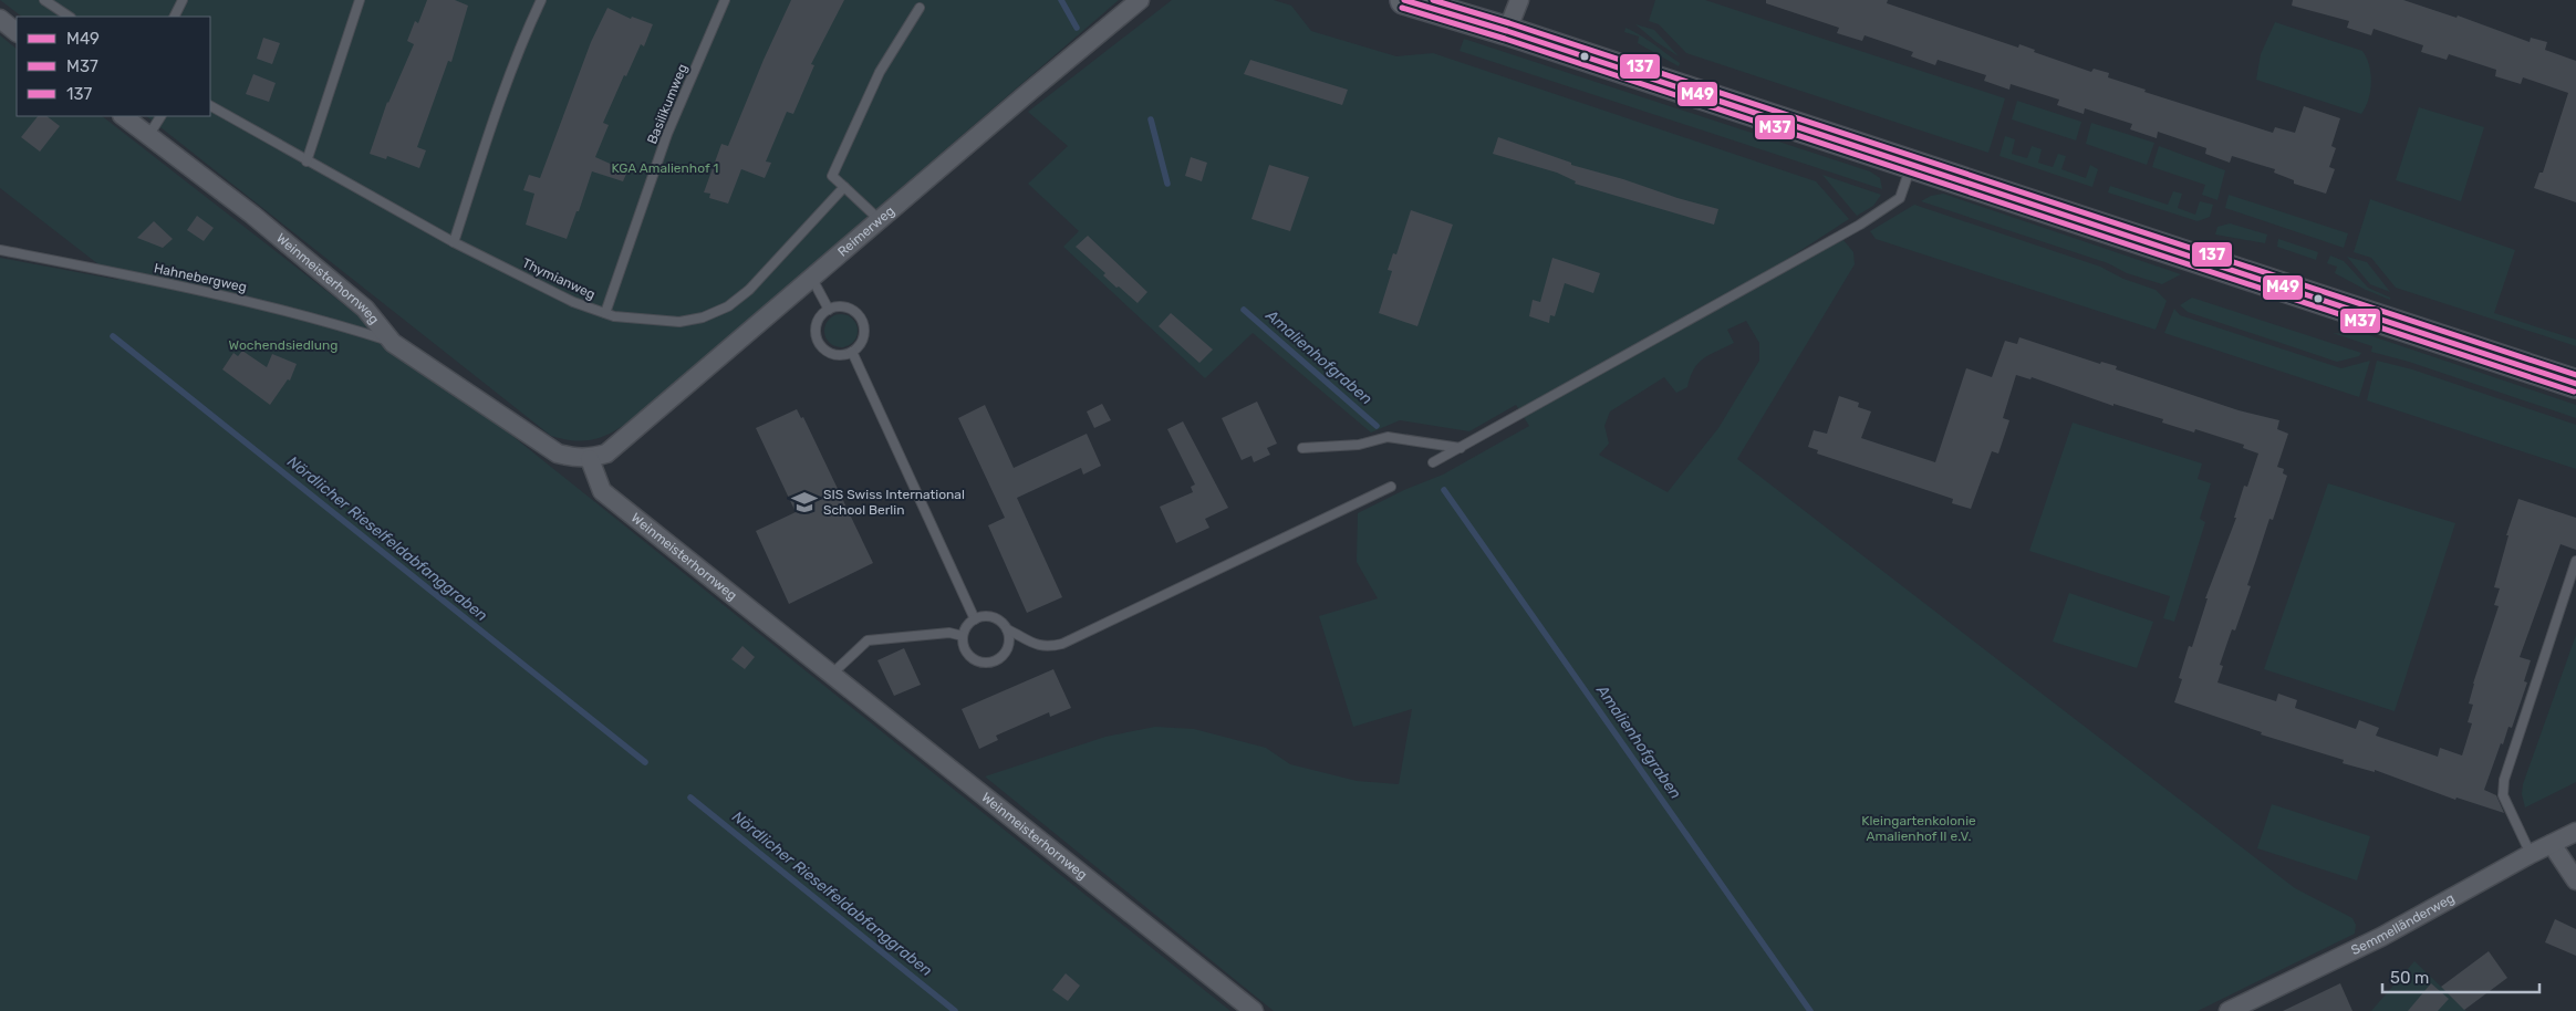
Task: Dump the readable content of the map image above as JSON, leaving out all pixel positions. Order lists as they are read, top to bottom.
{
  "streets": {
    "street": ["Reimerweg", "Weinmeisterhornweg", "Semmelländerweg"],
    "lane": ["Basilikumweg", "Hahnebergweg", "Thymianweg"]
  },
  "crossings": [
    ["Basilikumweg", "Thymianweg"],
    ["Reimerweg", "Weinmeisterhornweg"],
    ["Hahnebergweg", "Weinmeisterhornweg"]
  ],
  "water": ["Amalienhofgraben", "Nördlicher Rieselfeldabfanggraben"],
  "parks": ["KGA Amalienhof 1", "Wochendsiedlung", "Kleingartenkolonie Amalienhof II e.V."],
  "places": {
    "school or university": ["SIS Swiss International School Berlin"]
  },
  "lines": ["transit line M49", "transit line 137", "transit line M37"],
  "legend": ["M49", "M37", "137"],
  "scale_bar": "50 m"
}
